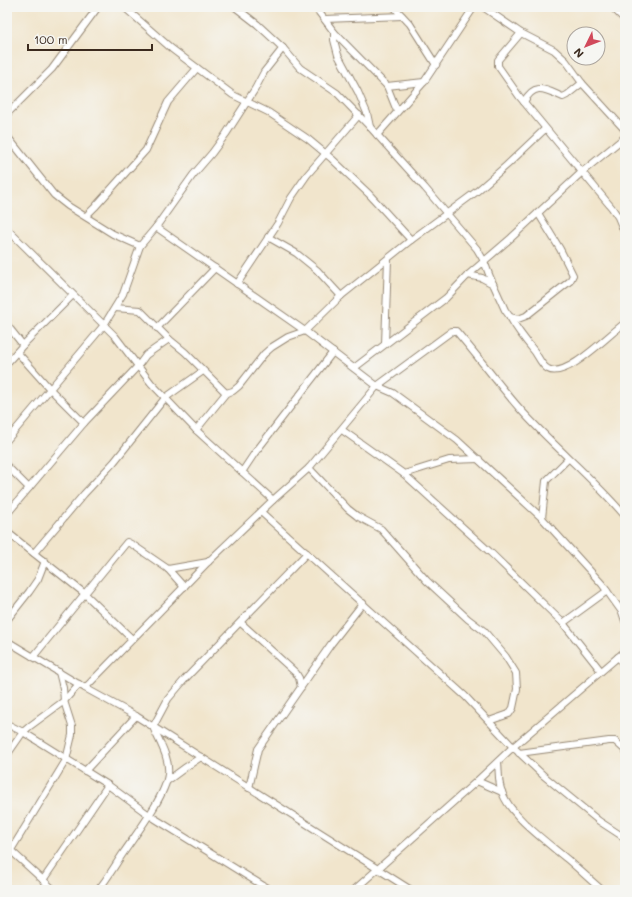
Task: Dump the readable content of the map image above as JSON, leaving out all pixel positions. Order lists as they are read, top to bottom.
{
  "scale_bar": "100 m",
  "north": "bottom left"
}
